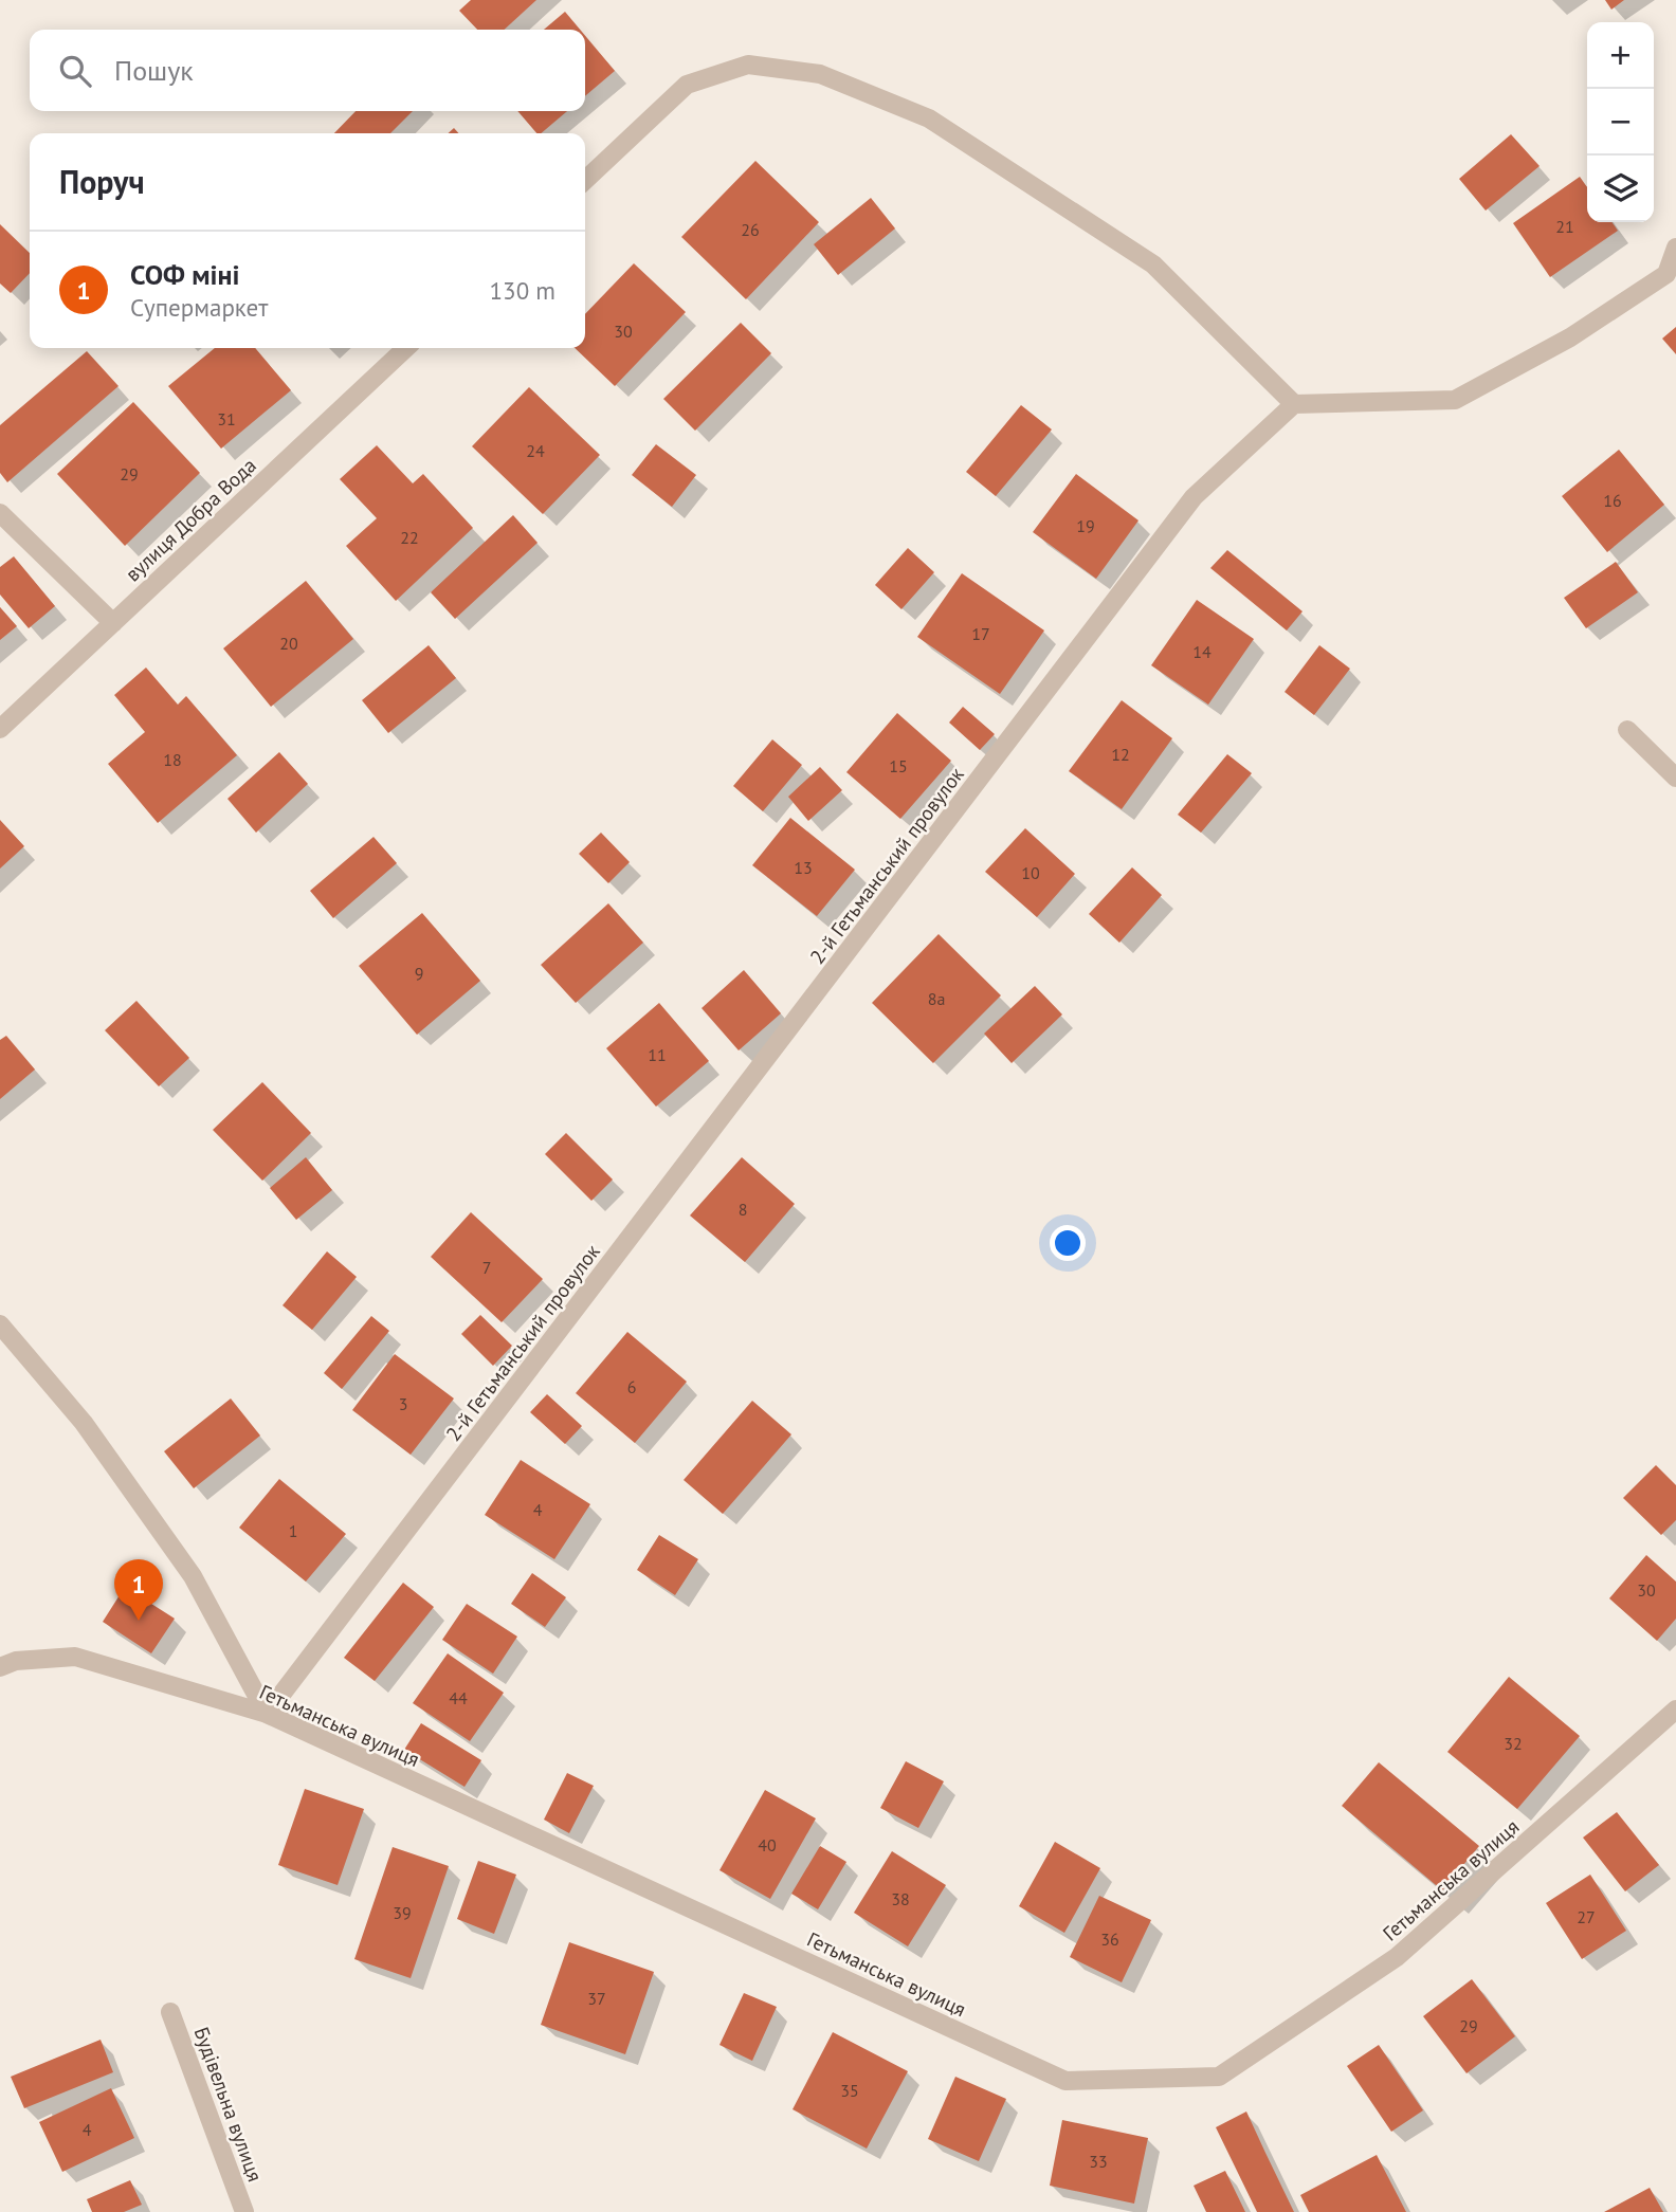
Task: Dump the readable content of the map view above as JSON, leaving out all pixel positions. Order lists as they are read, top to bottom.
{
  "streets": {
    "street": [
      "вулиця Добра Вода",
      "2-й Гетьманський провулок",
      "Гетьманська вулиця",
      "Будівельна вулиця"
    ]
  },
  "crossings": [
    ["2-й Гетьманський провулок", "Гетьманська вулиця"]
  ],
  "house_numbers": [
    "21",
    "26",
    "30",
    "31",
    "24",
    "29",
    "16",
    "19",
    "22",
    "17",
    "20",
    "14",
    "12",
    "18",
    "15",
    "13",
    "10",
    "9",
    "8а",
    "11",
    "8",
    "7",
    "6",
    "3",
    "4",
    "1",
    "30",
    "44",
    "32",
    "40",
    "38",
    "39",
    "27",
    "36",
    "37",
    "29",
    "35",
    "4",
    "33"
  ],
  "page": {
    "map_buttons": ["+", "−"],
    "search": "Пошук",
    "heading": "Поруч",
    "list": [
      {
        "mark": "1",
        "name": "СОФ міні",
        "note": "Супермаркет",
        "value": "130 m"
      }
    ],
    "pins": "1"
  }
}
